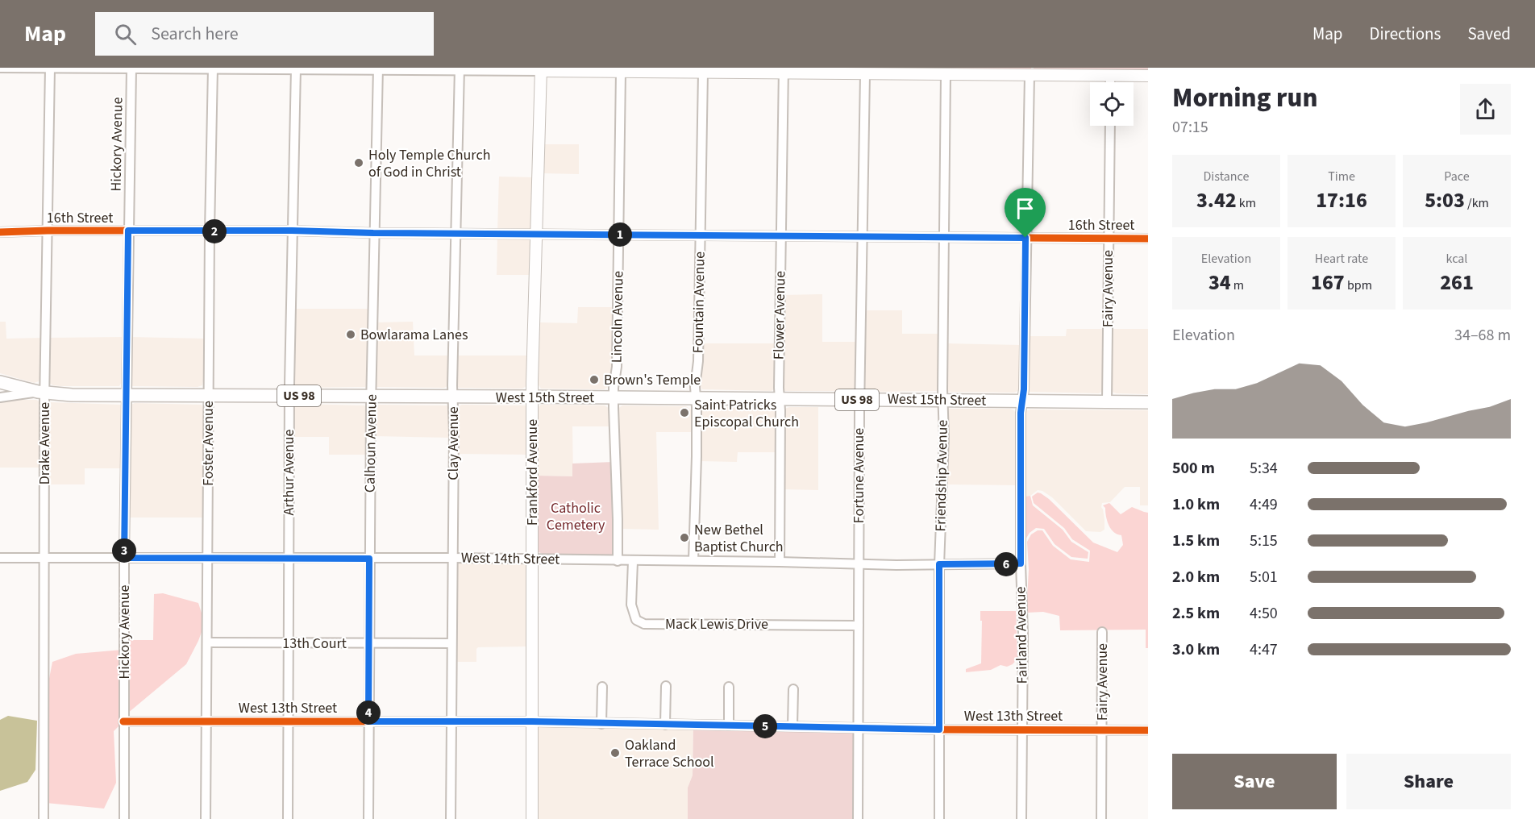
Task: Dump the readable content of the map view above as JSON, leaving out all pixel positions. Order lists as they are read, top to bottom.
{
  "streets": {
    "highway": ["US 98", "West 15th Street"],
    "main road": ["Frankford Avenue"],
    "street": [
      "Hickory Avenue",
      "16th Street",
      "Fairy Avenue",
      "Fountain Avenue",
      "Flower Avenue",
      "Lincoln Avenue",
      "Drake Avenue",
      "Foster Avenue",
      "Calhoun Avenue",
      "Clay Avenue",
      "Arthur Avenue",
      "Fortune Avenue",
      "Friendship Avenue",
      "West 14th Street",
      "Mack Lewis Drive",
      "Fairland Avenue",
      "13th Court",
      "West 13th Street"
    ]
  },
  "crossings": [
    ["Hickory Avenue", "16th Street"],
    ["Hickory Avenue", "West 15th Street"],
    ["Hickory Avenue", "West 14th Street"],
    ["Hickory Avenue", "West 13th Street"],
    ["16th Street", "Fairy Avenue"],
    ["16th Street", "Fountain Avenue"],
    ["16th Street", "Flower Avenue"],
    ["16th Street", "Lincoln Avenue"],
    ["16th Street", "Drake Avenue"],
    ["16th Street", "Foster Avenue"],
    ["16th Street", "Calhoun Avenue"],
    ["16th Street", "Clay Avenue"],
    ["16th Street", "Arthur Avenue"],
    ["16th Street", "Frankford Avenue"],
    ["16th Street", "Fortune Avenue"],
    ["16th Street", "Friendship Avenue"],
    ["16th Street", "Fairland Avenue"],
    ["Fairy Avenue", "West 15th Street"],
    ["Fairy Avenue", "West 13th Street"],
    ["Fountain Avenue", "West 15th Street"],
    ["Fountain Avenue", "West 14th Street"],
    ["Flower Avenue", "West 15th Street"],
    ["Flower Avenue", "West 14th Street"],
    ["Lincoln Avenue", "West 15th Street"],
    ["Lincoln Avenue", "West 14th Street"],
    ["US 98", "West 15th Street"],
    ["US 98", "Drake Avenue"],
    ["West 15th Street", "Drake Avenue"],
    ["West 15th Street", "Foster Avenue"],
    ["West 15th Street", "Calhoun Avenue"],
    ["West 15th Street", "Clay Avenue"],
    ["West 15th Street", "Arthur Avenue"],
    ["West 15th Street", "Frankford Avenue"],
    ["West 15th Street", "Fortune Avenue"],
    ["West 15th Street", "Friendship Avenue"],
    ["West 15th Street", "Fairland Avenue"],
    ["Drake Avenue", "West 14th Street"],
    ["Foster Avenue", "West 14th Street"],
    ["Foster Avenue", "13th Court"],
    ["Foster Avenue", "West 13th Street"],
    ["Calhoun Avenue", "West 14th Street"],
    ["Calhoun Avenue", "13th Court"],
    ["Calhoun Avenue", "West 13th Street"],
    ["Clay Avenue", "West 14th Street"],
    ["Clay Avenue", "13th Court"],
    ["Clay Avenue", "West 13th Street"],
    ["Arthur Avenue", "West 14th Street"],
    ["Arthur Avenue", "13th Court"],
    ["Arthur Avenue", "West 13th Street"],
    ["Frankford Avenue", "West 14th Street"],
    ["Frankford Avenue", "West 13th Street"],
    ["Fortune Avenue", "West 14th Street"],
    ["Fortune Avenue", "Mack Lewis Drive"],
    ["Fortune Avenue", "West 13th Street"],
    ["Friendship Avenue", "West 14th Street"],
    ["Friendship Avenue", "West 13th Street"],
    ["West 14th Street", "Mack Lewis Drive"],
    ["West 14th Street", "Fairland Avenue"],
    ["Fairland Avenue", "West 13th Street"]
  ],
  "parks": ["Catholic Cemetery"],
  "places": [
    "Holy Temple Church of God in Christ",
    "Bowlarama Lanes",
    "Brown's Temple",
    "Saint Patricks Episcopal Church",
    "New Bethel Baptist Church",
    "Oakland Terrace School"
  ],
  "page": {
    "header": "Map",
    "search": "Search here",
    "nav": ["Map", "Directions", "Saved"],
    "heading": ["Morning run", "07:15"],
    "stats": [
      ["Distance", "3.42 km"],
      ["Time", "17:16"],
      ["Pace", "5:03 /km"],
      ["Elevation", "34 m"],
      ["Heart rate", "167 bpm"],
      ["kcal", "261"]
    ],
    "pins": [
      "2",
      "1",
      "3",
      "6",
      "4",
      "5"
    ],
    "chart": ["Elevation", "34–68 m"],
    "list": [
      {
        "name": "500 m",
        "note": "5:34"
      },
      {
        "name": "1.0 km",
        "note": "4:49"
      },
      {
        "name": "1.5 km",
        "note": "5:15"
      },
      {
        "name": "2.0 km",
        "note": "5:01"
      },
      {
        "name": "2.5 km",
        "note": "4:50"
      },
      {
        "name": "3.0 km",
        "note": "4:47"
      }
    ],
    "buttons": ["Save", "Share"]
  }
}
